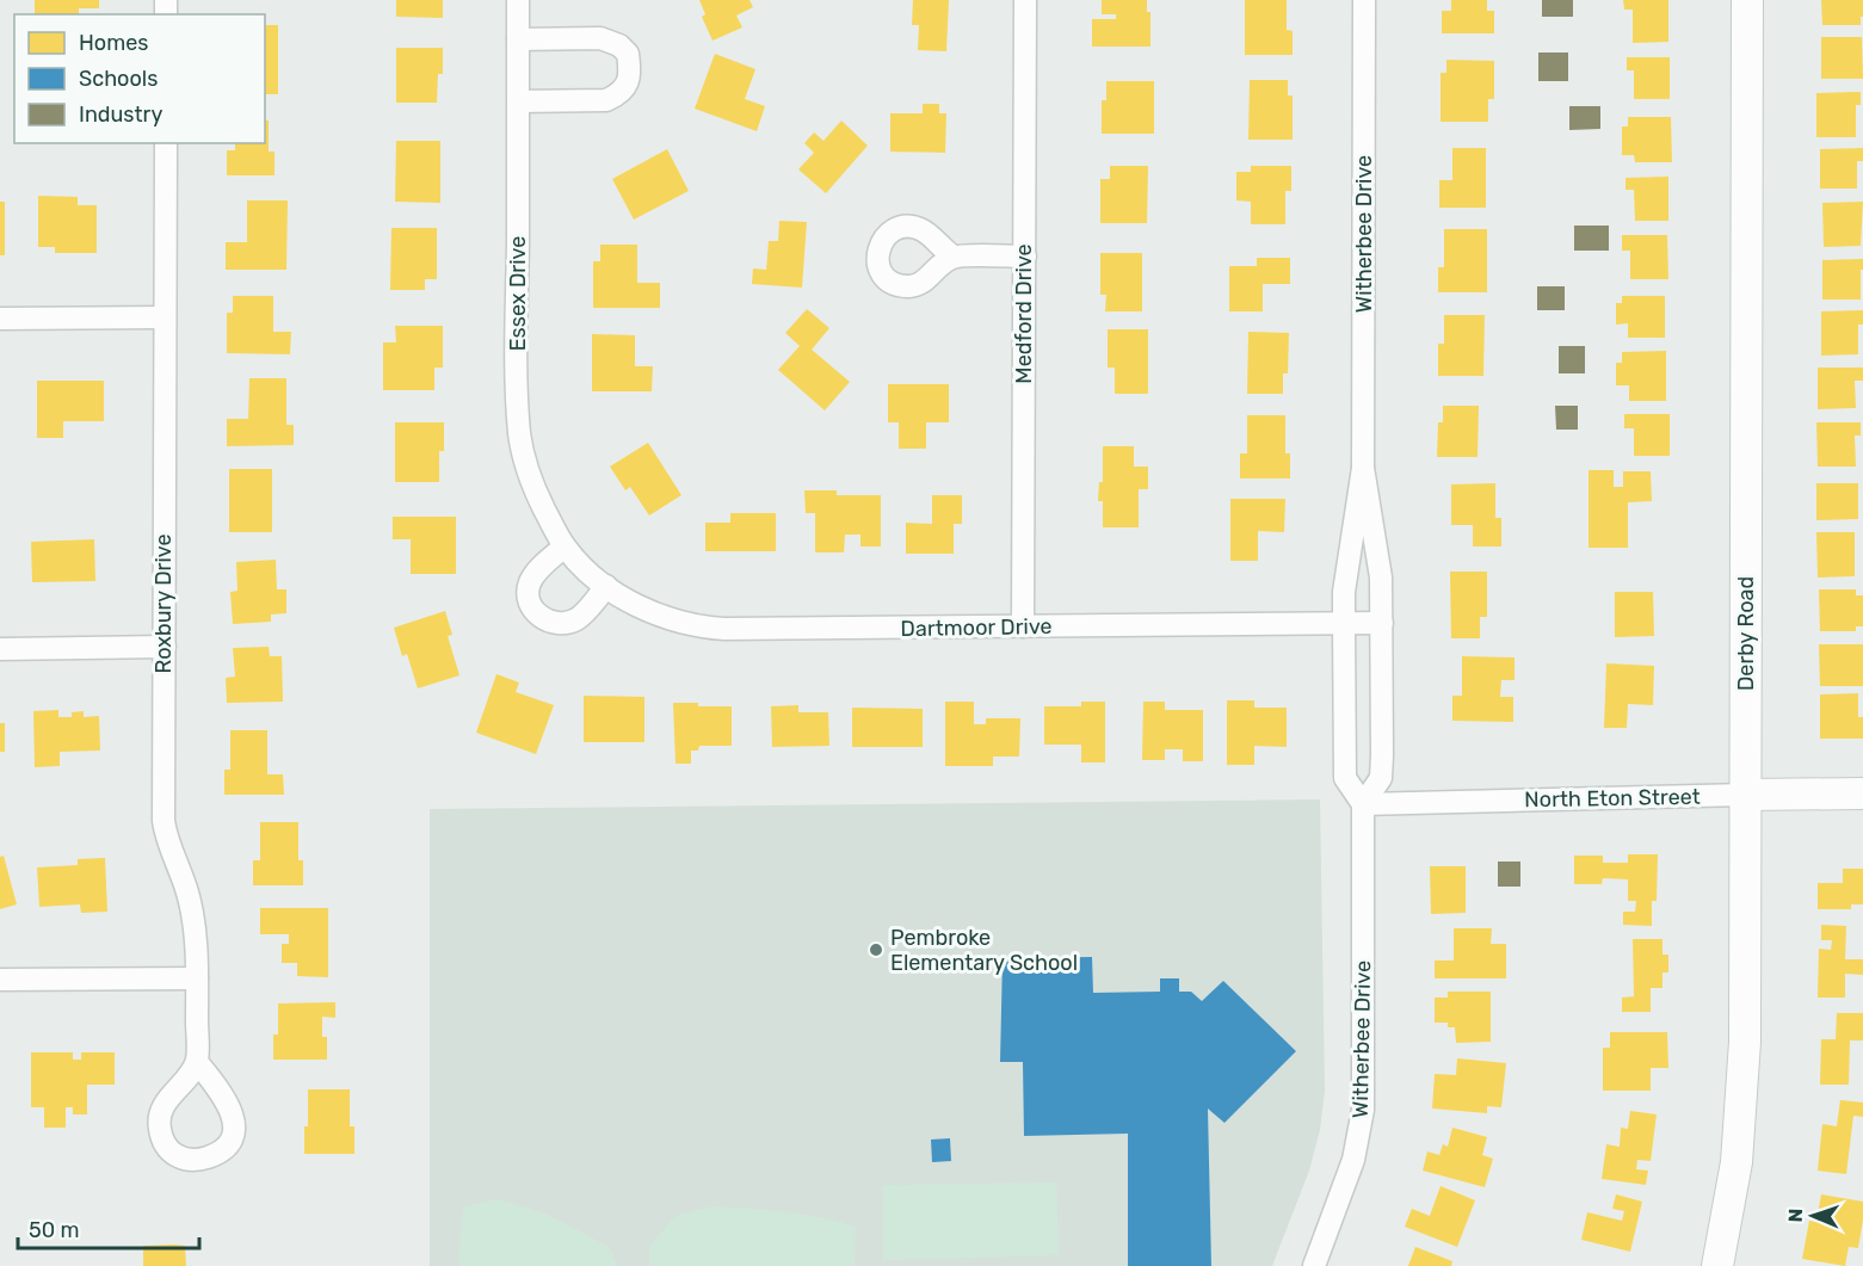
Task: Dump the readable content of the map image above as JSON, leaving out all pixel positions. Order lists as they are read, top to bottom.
{
  "streets": {
    "street": [
      "Witherbee Drive",
      "Essex Drive",
      "Medford Drive",
      "Roxbury Drive",
      "Dartmoor Drive",
      "Derby Road",
      "North Eton Street"
    ]
  },
  "crossings": [
    ["Witherbee Drive", "Dartmoor Drive"],
    ["Witherbee Drive", "North Eton Street"],
    ["Essex Drive", "Dartmoor Drive"],
    ["Medford Drive", "Dartmoor Drive"],
    ["Derby Road", "North Eton Street"]
  ],
  "places": ["Pembroke Elementary School"],
  "legend": ["Homes", "Schools", "Industry"],
  "scale_bar": "50 m",
  "north": "left"
}
